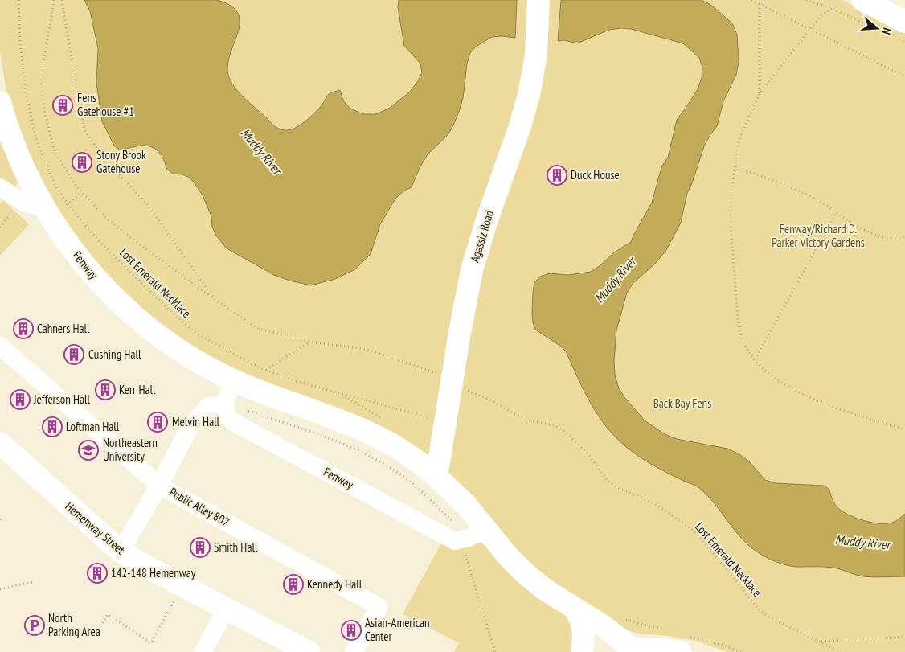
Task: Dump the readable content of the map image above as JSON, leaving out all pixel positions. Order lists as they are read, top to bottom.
{
  "streets": {
    "main road": ["Agassiz Road", "Fenway", "Hemenway Street"],
    "street": ["Public Alley 807"],
    "path": ["Lost Emerald Necklace"]
  },
  "crossings": [
    ["Agassiz Road", "Fenway"],
    ["Agassiz Road", "Lost Emerald Necklace"]
  ],
  "water": ["Muddy River"],
  "parks": ["Fenway/Richard D. Parker Victory Gardens", "Back Bay Fens"],
  "places": {
    "building": [
      "Fens Gatehouse #1",
      "Stony Brook Gatehouse",
      "Duck House",
      "Cahners Hall",
      "Cushing Hall",
      "Kerr Hall",
      "Jefferson Hall",
      "Melvin Hall",
      "Loftman Hall",
      "Smith Hall",
      "142-148 Hemenway",
      "Kennedy Hall",
      "Asian-American Center"
    ],
    "school or university": ["Northeastern University"],
    "parking": ["North Parking Area"]
  },
  "north": "right"
}
